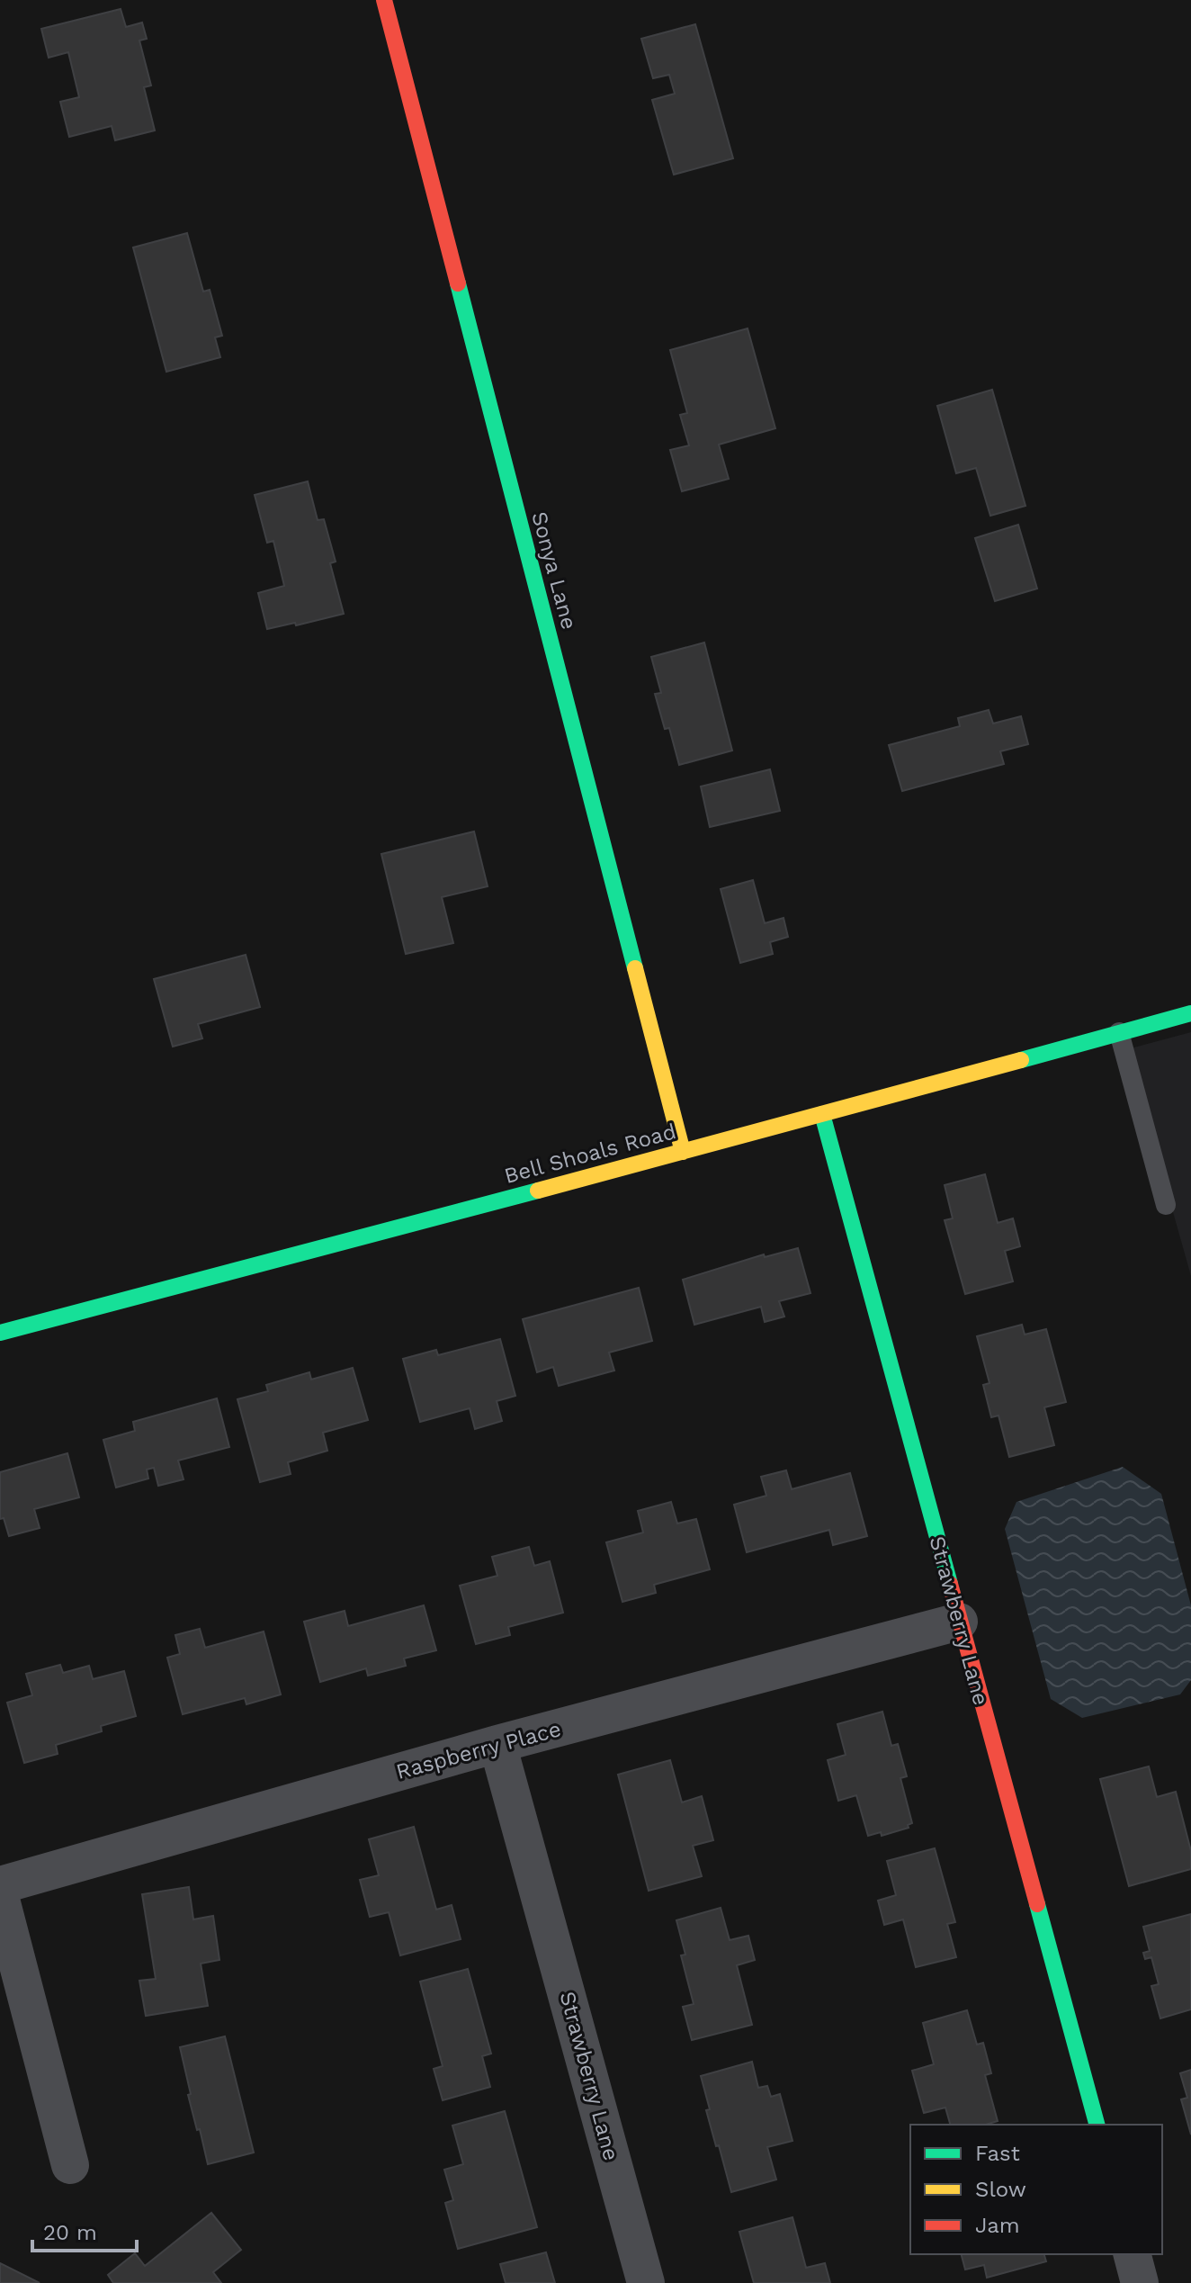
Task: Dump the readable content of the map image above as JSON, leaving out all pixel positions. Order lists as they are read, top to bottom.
{
  "streets": {
    "street": [
      "Sonya Lane",
      "Bell Shoals Road",
      "Strawberry Lane",
      "Raspberry Place"
    ]
  },
  "crossings": [
    ["Sonya Lane", "Bell Shoals Road"],
    ["Bell Shoals Road", "Strawberry Lane"],
    ["Strawberry Lane", "Raspberry Place"]
  ],
  "legend": ["Fast", "Slow", "Jam"],
  "scale_bar": "20 m"
}
